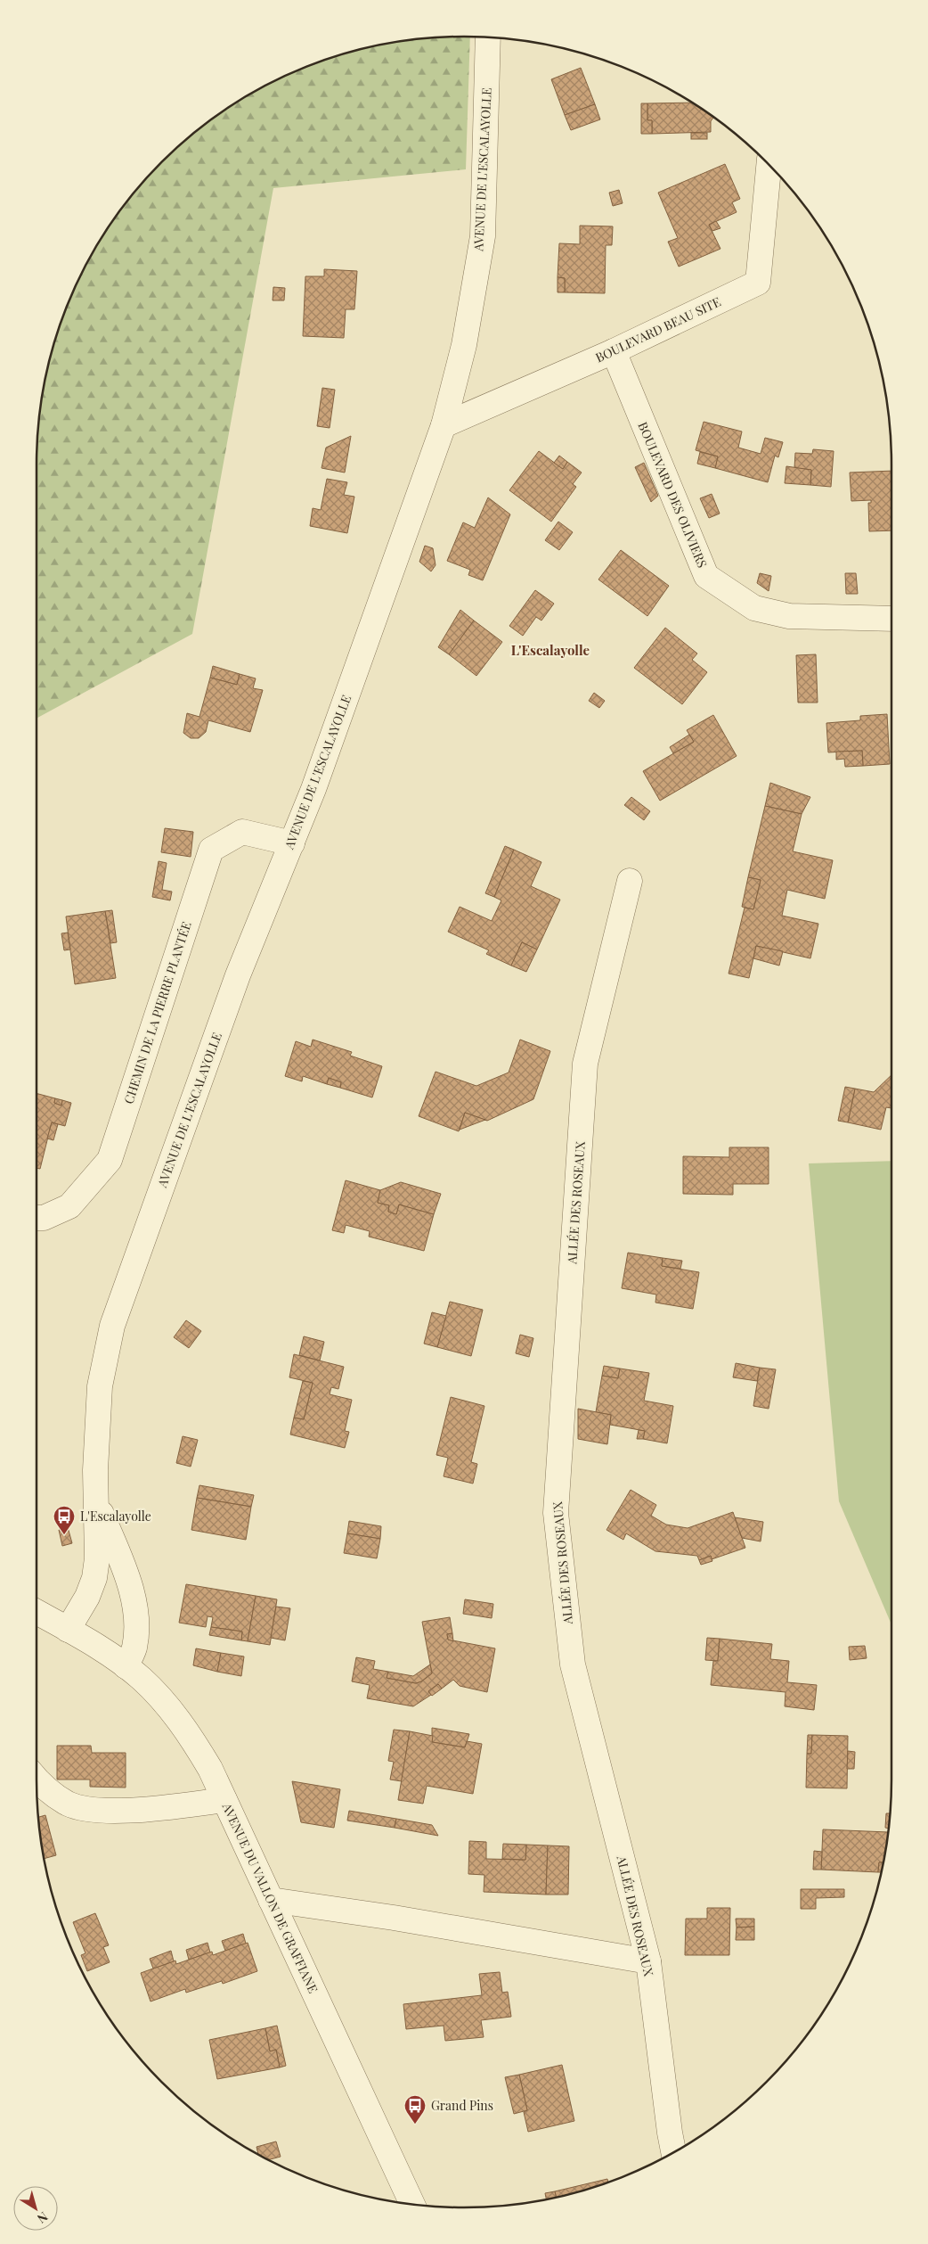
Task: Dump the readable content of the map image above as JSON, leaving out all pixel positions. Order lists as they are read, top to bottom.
{
  "streets": {
    "street": [
      "AVENUE DE L'ESCALAYOLLE",
      "BOULEVARD BEAU SITE",
      "BOULEVARD DES OLIVIERS",
      "CHEMIN DE LA PIERRE PLANTÉE",
      "ALLÉE DES ROSEAUX",
      "AVENUE DU VALLON DE GRAFFIANE"
    ]
  },
  "crossings": [
    ["AVENUE DE L'ESCALAYOLLE", "BOULEVARD BEAU SITE"],
    ["AVENUE DE L'ESCALAYOLLE", "CHEMIN DE LA PIERRE PLANTÉE"],
    ["AVENUE DE L'ESCALAYOLLE", "AVENUE DU VALLON DE GRAFFIANE"],
    ["BOULEVARD BEAU SITE", "BOULEVARD DES OLIVIERS"]
  ],
  "districts": ["L'Escalayolle"],
  "places": {
    "bus stop": ["L'Escalayolle", "Grand Pins"]
  },
  "north": "bottom right"
}
